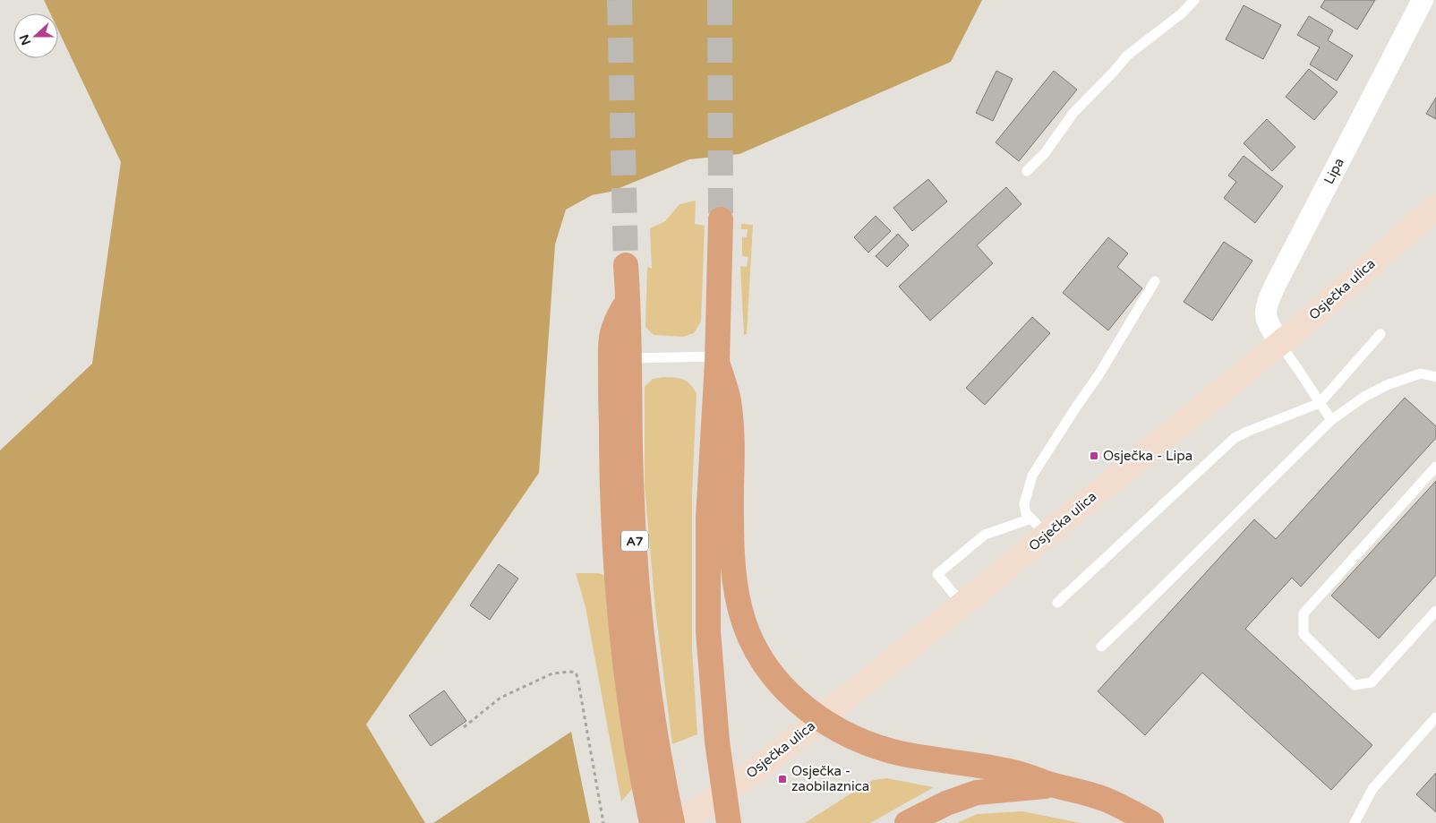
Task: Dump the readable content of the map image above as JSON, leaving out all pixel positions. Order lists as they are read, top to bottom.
{
  "streets": {
    "highway": ["A7"],
    "main road": ["Osječka ulica"],
    "street": ["Lipa"]
  },
  "crossings": [
    ["Lipa", "Osječka ulica"]
  ],
  "places": {
    "transit": ["Osječka - Lipa", "Osječka - zaobilaznica"]
  },
  "north": "left"
}
